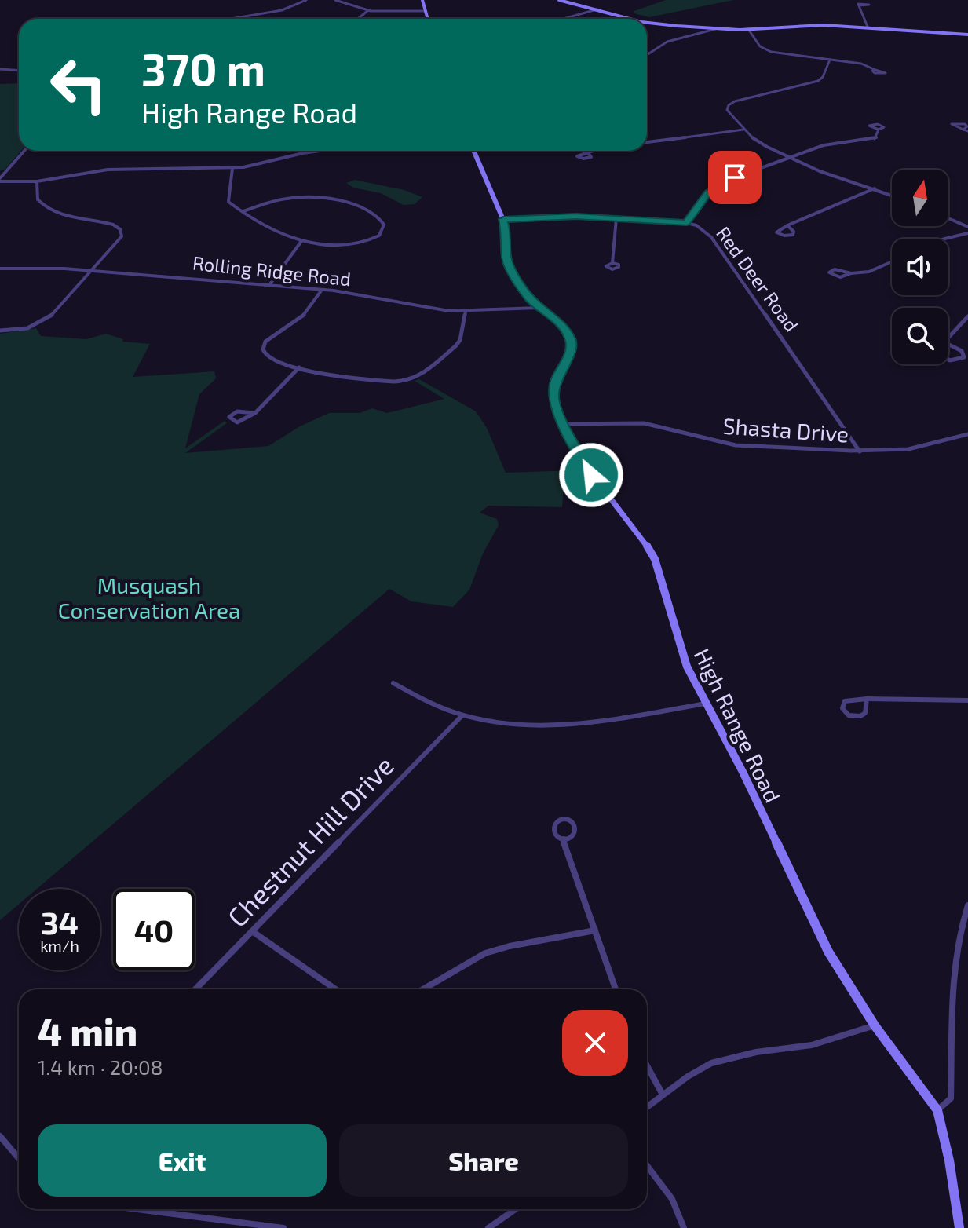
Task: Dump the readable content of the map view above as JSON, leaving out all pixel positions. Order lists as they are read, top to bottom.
{
  "streets": {
    "street": [
      "Rolling Ridge Road",
      "Red Deer Road",
      "Shasta Drive",
      "High Range Road",
      "Chestnut Hill Drive"
    ]
  },
  "crossings": [
    ["Rolling Ridge Road", "High Range Road"],
    ["Red Deer Road", "Shasta Drive"],
    ["Red Deer Road", "High Range Road"],
    ["Shasta Drive", "High Range Road"]
  ],
  "parks": ["Musquash Conservation Area"],
  "north": "top",
  "page": {
    "turn": ["370 m", "High Range Road"],
    "speed": "34 km/h",
    "limit": "40",
    "heading": ["4 min", "1.4 km · 20:08"],
    "buttons": ["Exit", "Share"]
  }
}
